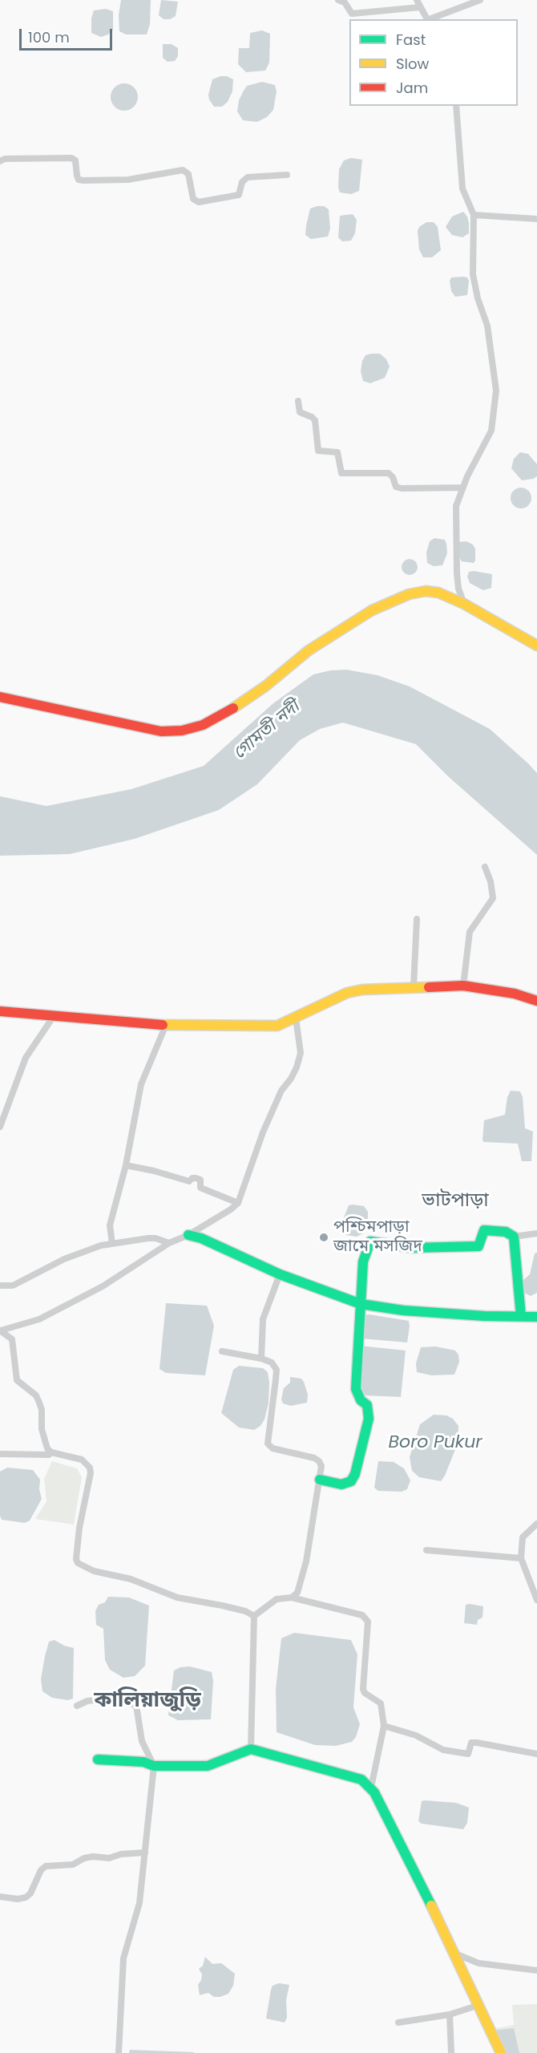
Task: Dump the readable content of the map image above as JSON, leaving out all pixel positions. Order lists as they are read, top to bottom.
{
  "districts": ["ভাটপাড়া", "কালিয়াজুড়ি"],
  "water": ["গোমতী নদী", "Boro Pukur"],
  "places": ["পশ্চিমপাড়া জামে মসজিদ"],
  "legend": ["Fast", "Slow", "Jam"],
  "scale_bar": "100 m"
}
